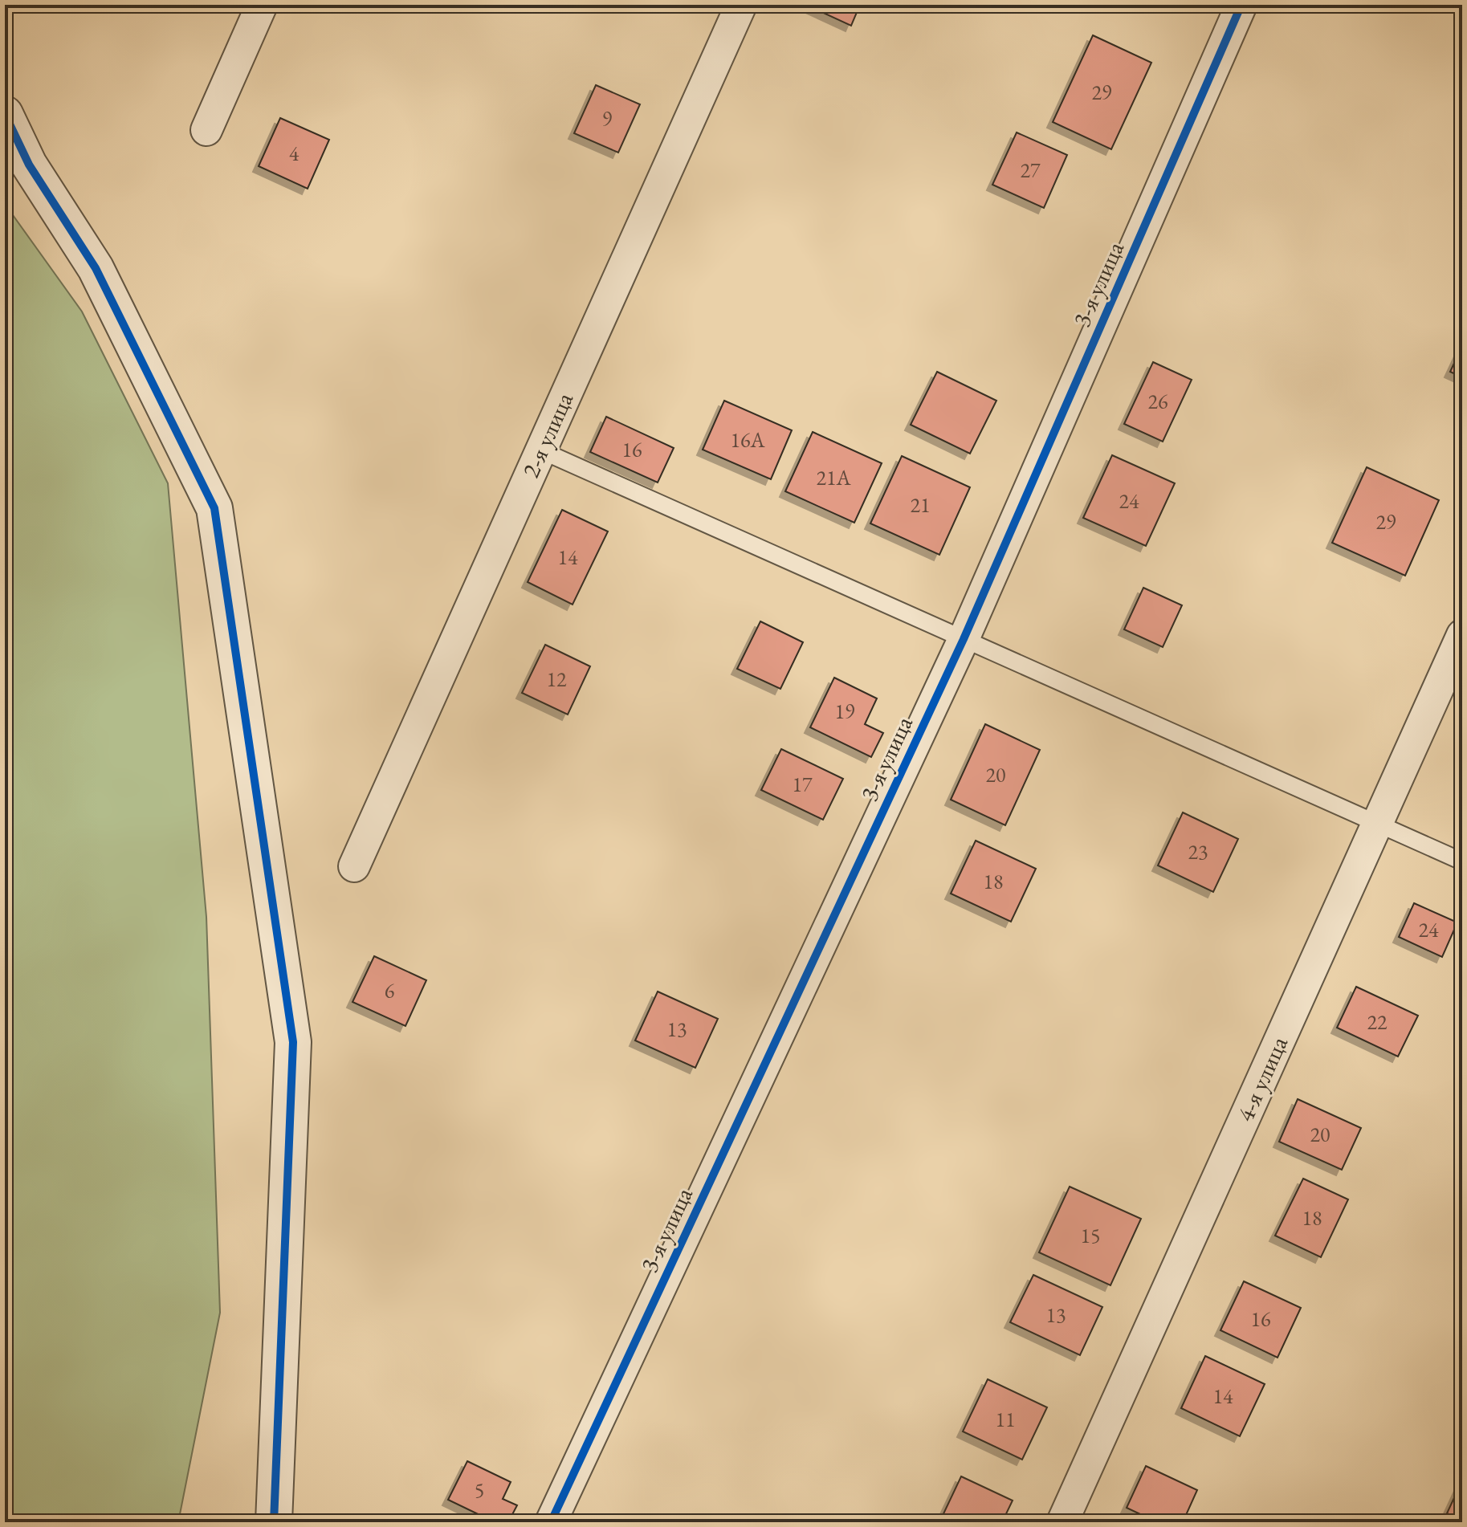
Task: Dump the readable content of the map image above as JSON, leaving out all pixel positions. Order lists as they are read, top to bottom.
{
  "streets": {
    "street": ["3-я улица", "2-я улица", "4-я улица"]
  },
  "house_numbers": [
    "29",
    "9",
    "4",
    "27",
    "26",
    "16А",
    "16",
    "21А",
    "24",
    "21",
    "29",
    "14",
    "12",
    "19",
    "20",
    "17",
    "23",
    "18",
    "24",
    "6",
    "22",
    "13",
    "20",
    "18",
    "15",
    "13",
    "16",
    "14",
    "11",
    "5"
  ]
}
